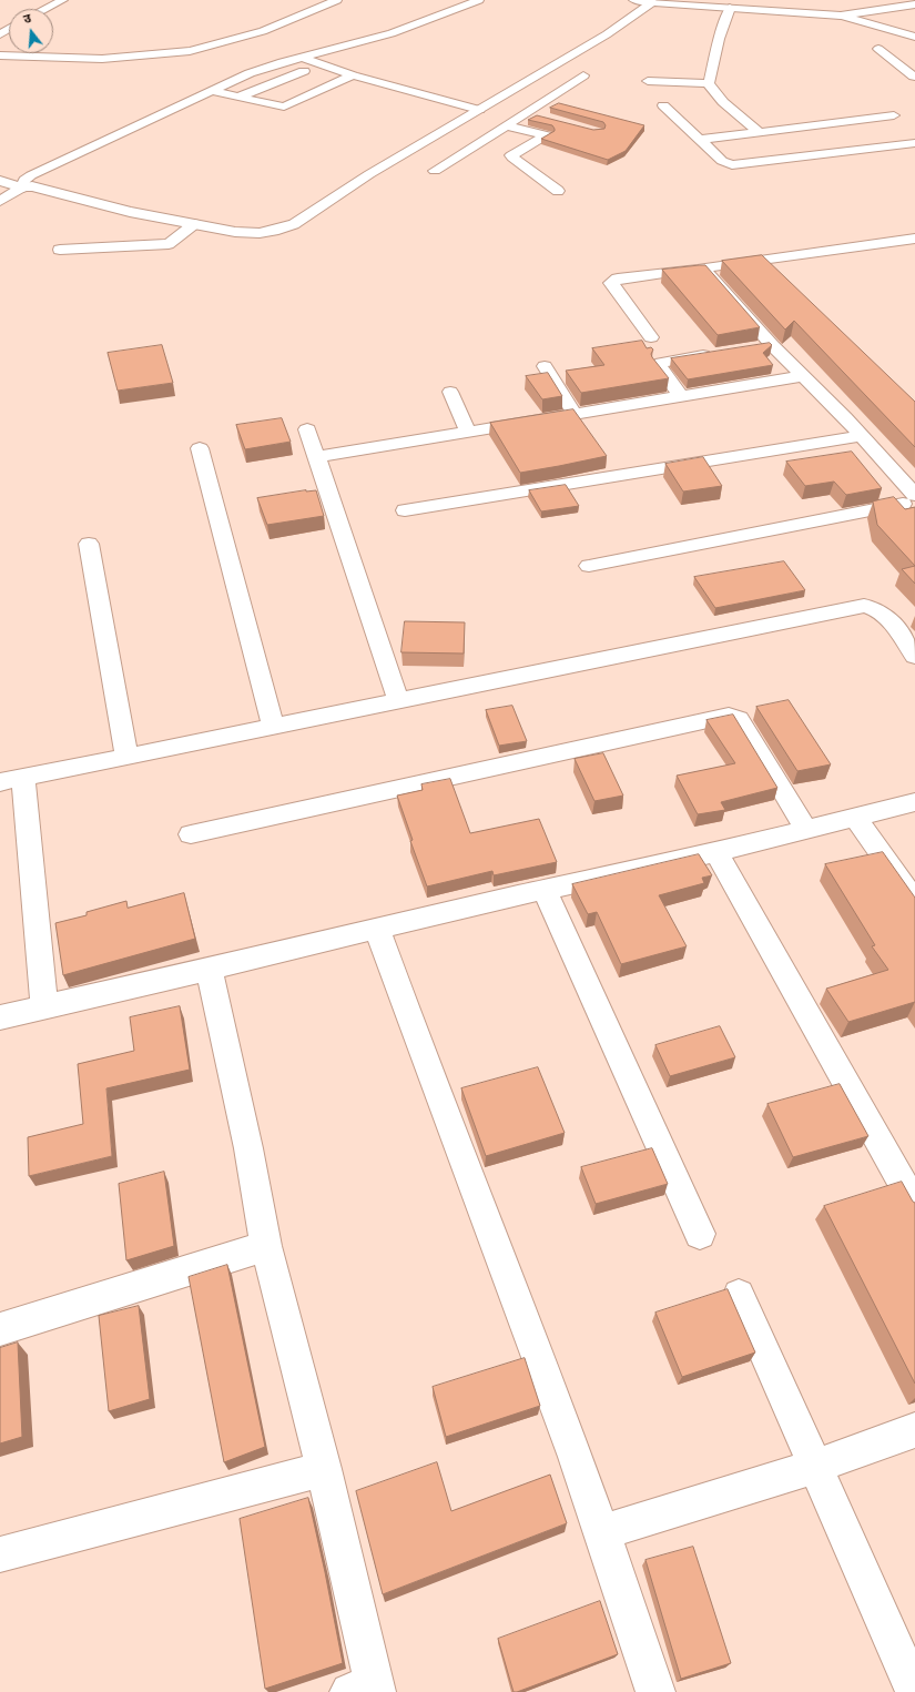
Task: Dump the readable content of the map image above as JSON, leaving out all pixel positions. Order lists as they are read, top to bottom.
{
  "north": "top"
}
